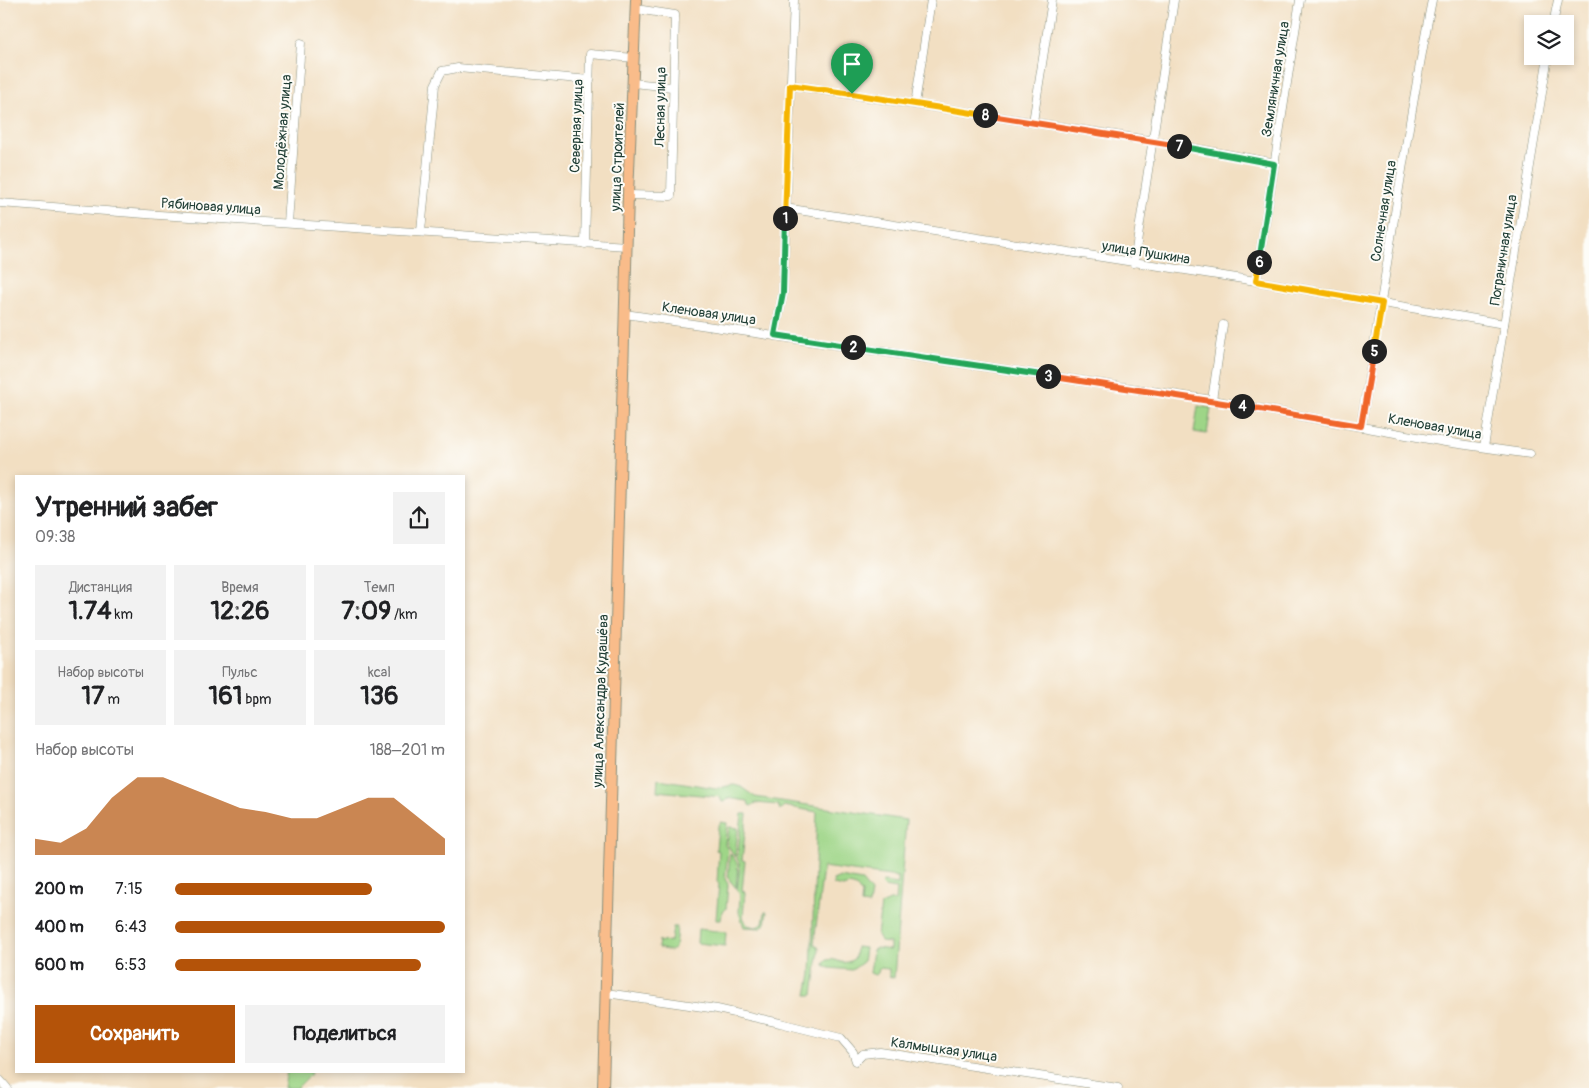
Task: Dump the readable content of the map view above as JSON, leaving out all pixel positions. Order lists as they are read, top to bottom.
{
  "streets": {
    "main road": ["улица Строителей", "улица Александра Кудашёва"],
    "street": [
      "Земляничная улица",
      "Лесная улица",
      "Северная улица",
      "Молодёжная улица",
      "Рябиновая улица",
      "Солнечная улица",
      "Пограничная улица",
      "улица Пушкина",
      "Кленовая улица",
      "Калмыцкая улица"
    ]
  },
  "crossings": [
    ["Земляничная улица", "улица Пушкина"],
    ["Лесная улица", "улица Строителей"],
    ["Северная улица", "улица Строителей"],
    ["Северная улица", "Рябиновая улица"],
    ["Молодёжная улица", "Рябиновая улица"],
    ["улица Строителей", "Рябиновая улица"],
    ["улица Строителей", "Кленовая улица"],
    ["улица Строителей", "улица Александра Кудашёва"],
    ["Солнечная улица", "улица Пушкина"],
    ["Солнечная улица", "Кленовая улица"],
    ["Пограничная улица", "улица Пушкина"],
    ["Пограничная улица", "Кленовая улица"],
    ["Кленовая улица", "улица Александра Кудашёва"],
    ["улица Александра Кудашёва", "Калмыцкая улица"]
  ],
  "page": {
    "pins": [
      "8",
      "7",
      "1",
      "6",
      "2",
      "5",
      "3",
      "4"
    ],
    "heading": ["Утренний забег", "09:38"],
    "stats": [
      ["Дистанция", "1.74 km"],
      ["Время", "12:26"],
      ["Темп", "7:09 /km"],
      ["Набор высоты", "17 m"],
      ["Пульс", "161 bpm"],
      ["kcal", "136"]
    ],
    "chart": ["Набор высоты", "188–201 m"],
    "list": [
      {
        "name": "200 m",
        "note": "7:15"
      },
      {
        "name": "400 m",
        "note": "6:43"
      },
      {
        "name": "600 m",
        "note": "6:53"
      }
    ],
    "buttons": ["Сохранить", "Поделиться"]
  }
}
